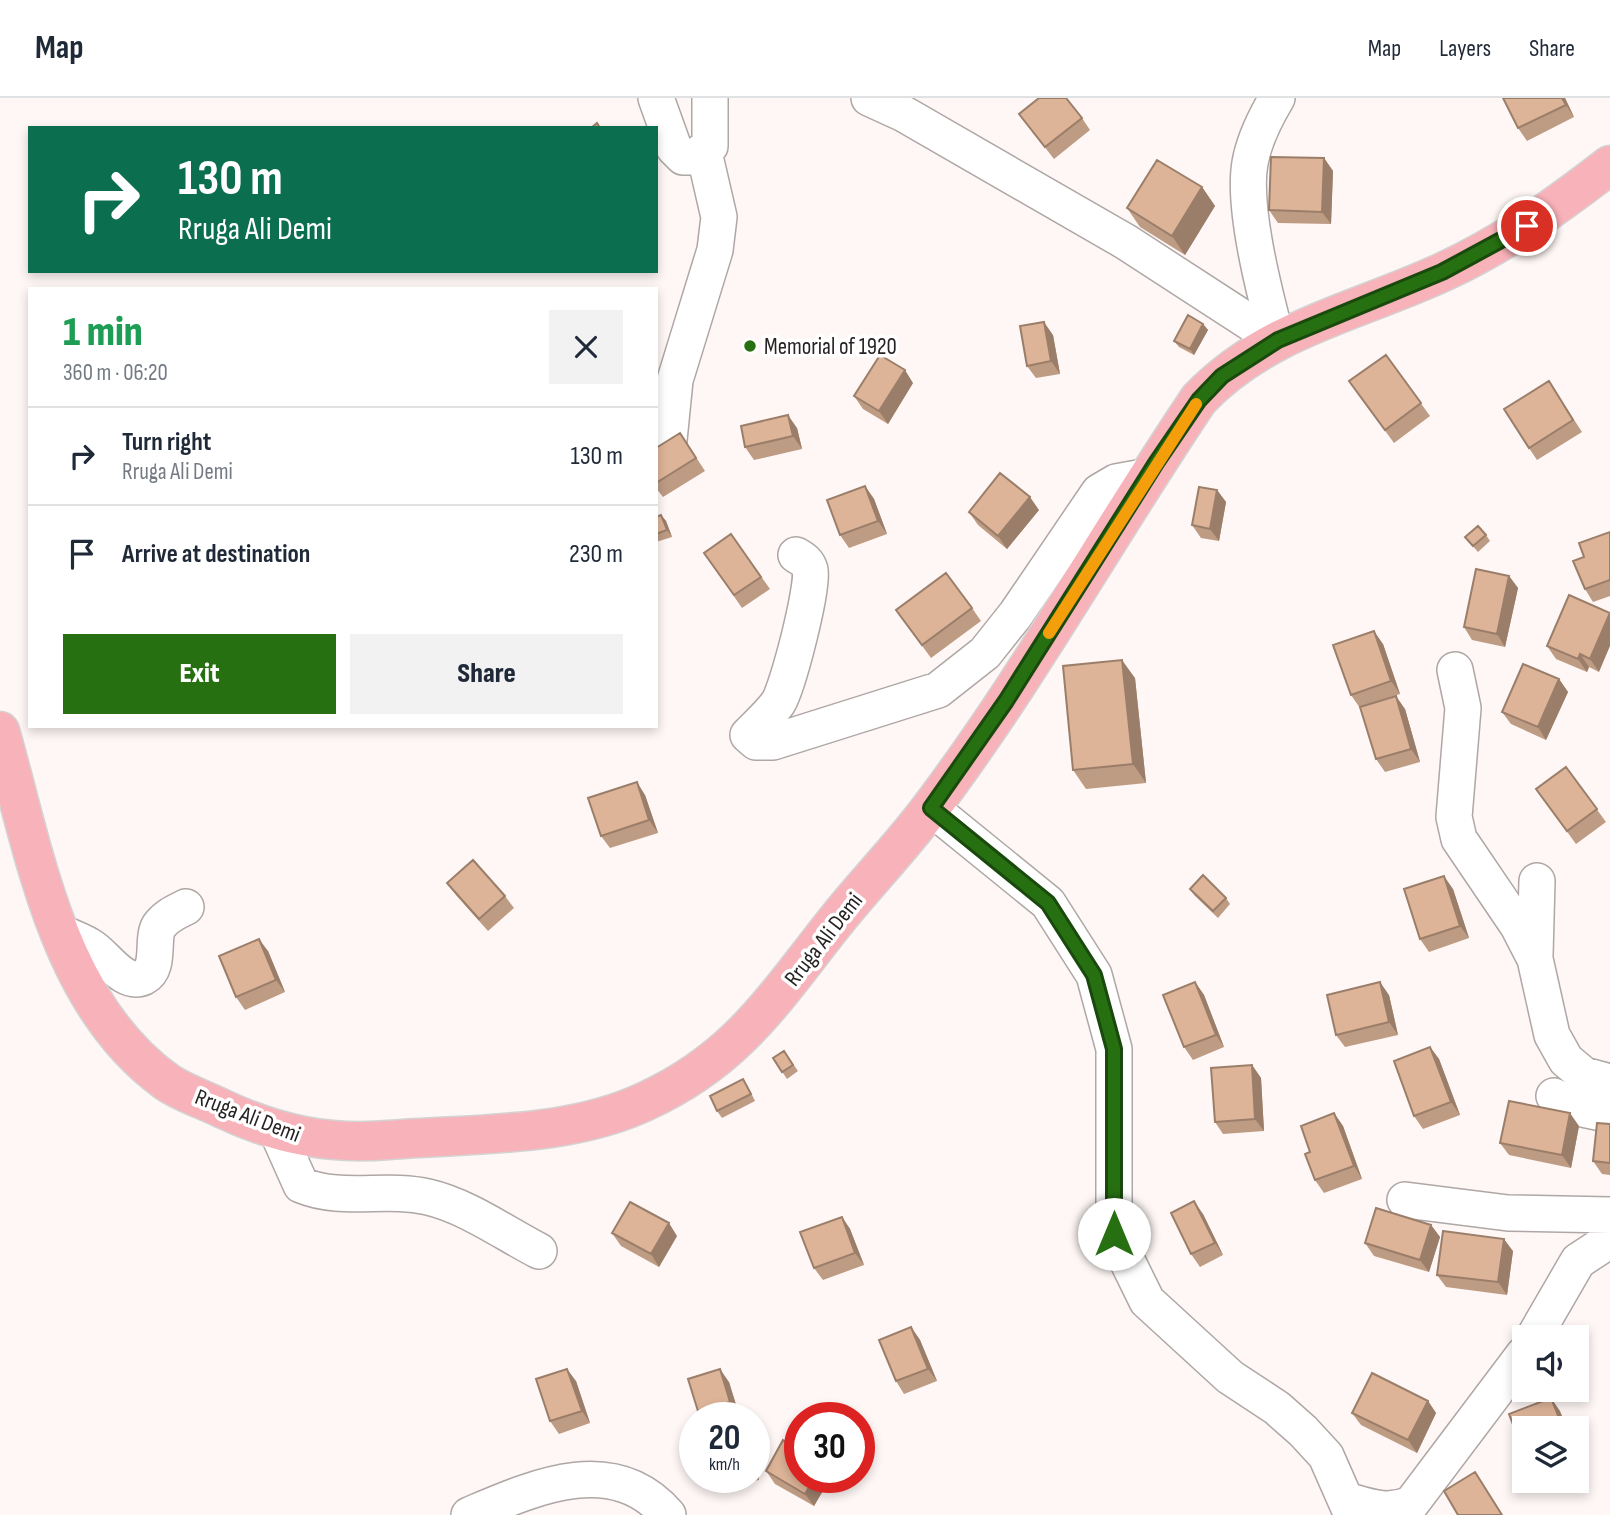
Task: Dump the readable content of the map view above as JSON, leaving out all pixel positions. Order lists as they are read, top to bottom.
{
  "streets": {
    "main road": ["Rruga Ali Demi"]
  },
  "places": ["Memorial of 1920"],
  "page": {
    "header": "Map",
    "nav": ["Map", "Layers", "Share"],
    "turn": ["130 m", "Rruga Ali Demi"],
    "heading": ["1 min", "360 m · 06:20"],
    "list": [
      {
        "name": "Turn right",
        "note": "Rruga Ali Demi",
        "value": "130 m"
      },
      {
        "name": "Arrive at destination",
        "value": "230 m"
      }
    ],
    "buttons": ["Exit", "Share"],
    "speed": "20 km/h",
    "limit": "30"
  }
}
